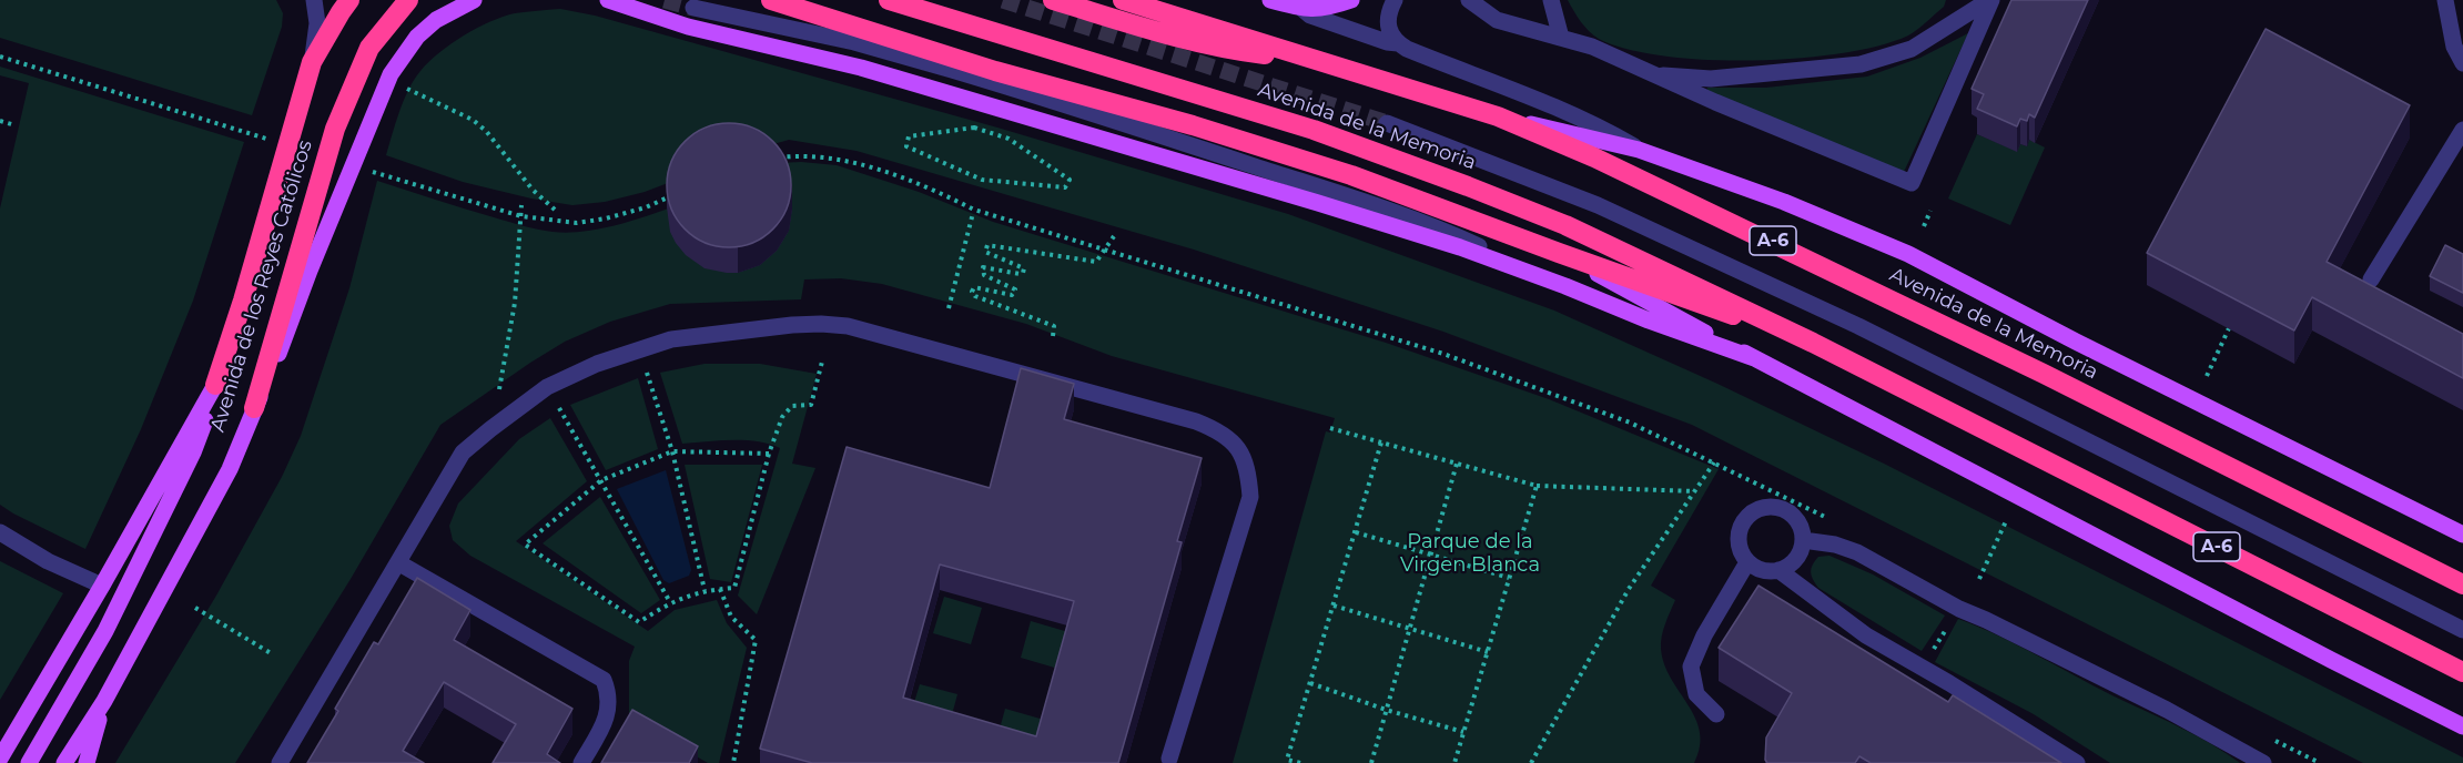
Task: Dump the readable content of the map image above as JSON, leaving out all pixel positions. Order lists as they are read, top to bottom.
{
  "streets": {
    "highway": ["Avenida de la Memoria", "A-6", "Avenida de los Reyes Católicos"]
  },
  "parks": ["Parque de la Virgen Blanca"]
}
